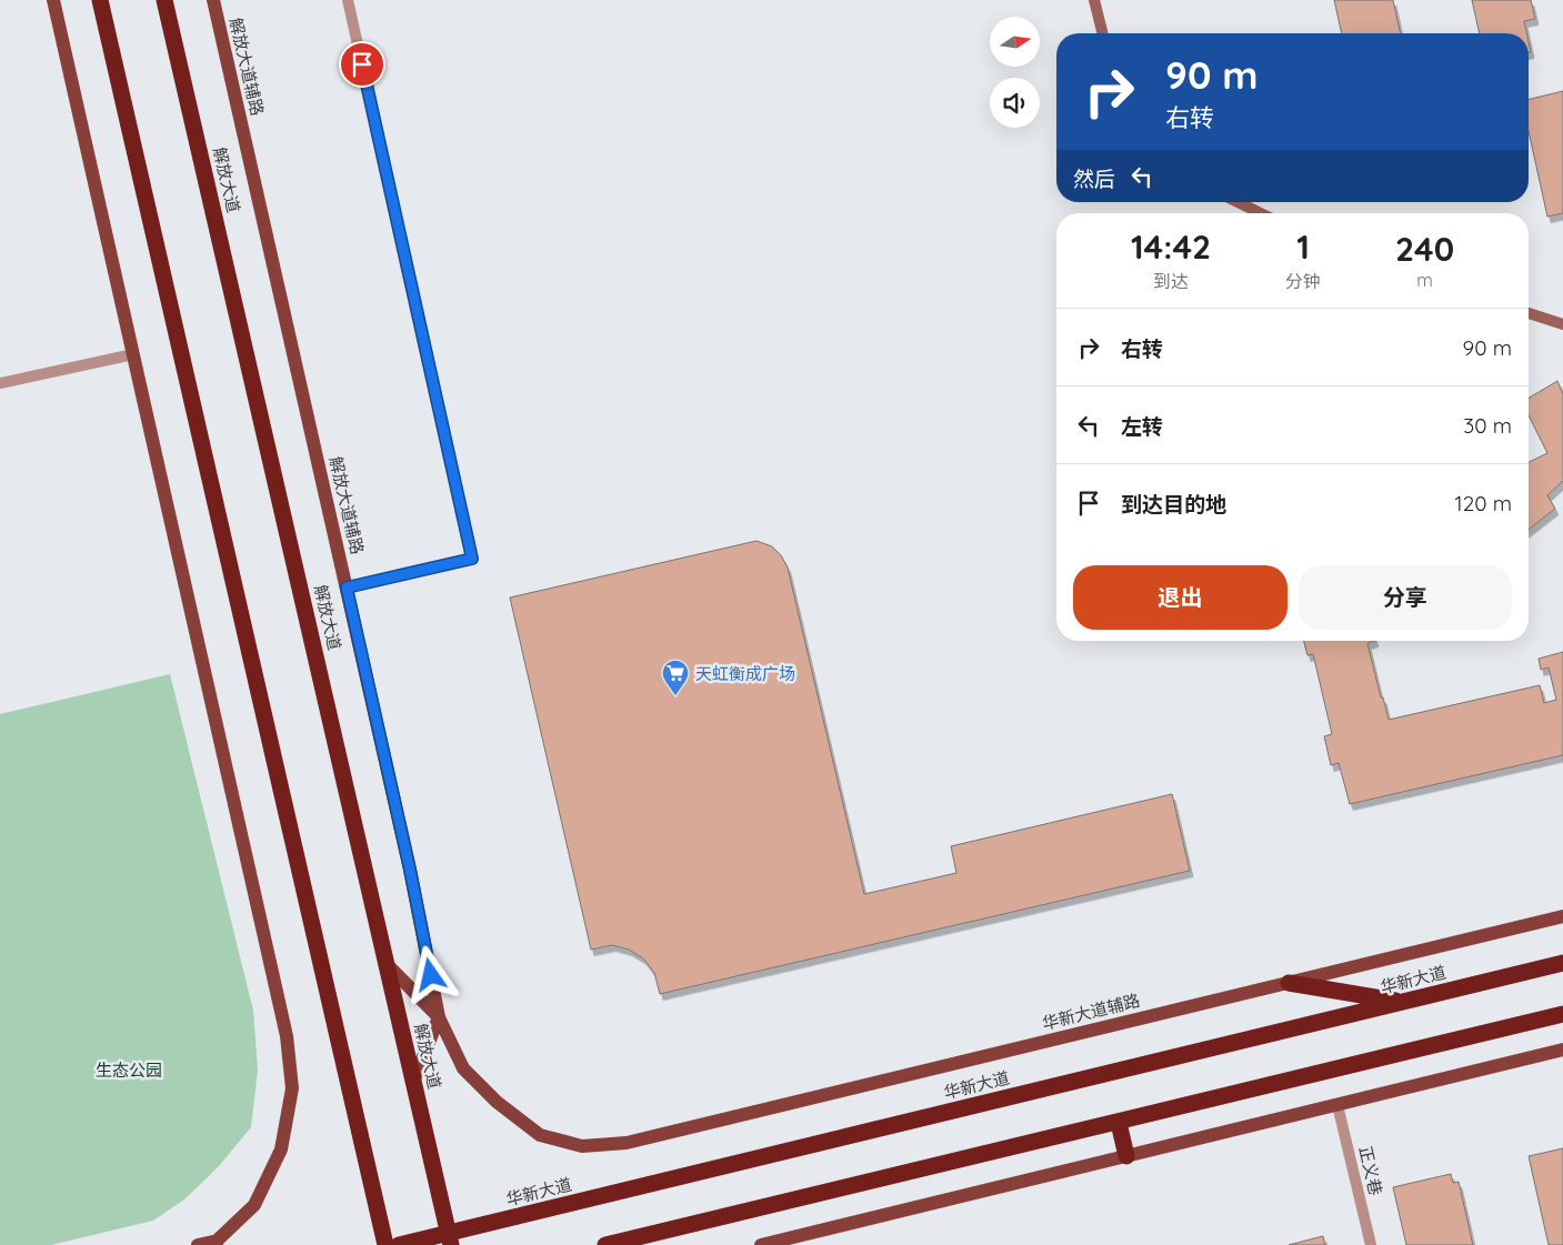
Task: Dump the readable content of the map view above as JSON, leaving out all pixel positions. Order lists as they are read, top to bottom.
{
  "streets": {
    "highway": ["解放大道", "华新大道"],
    "main road": ["解放大道辅路", "华新大道辅路"],
    "lane": ["正义巷"]
  },
  "crossings": [
    ["解放大道辅路", "华新大道辅路"],
    ["解放大道", "华新大道"]
  ],
  "parks": ["生态公园"],
  "places": {
    "supermarket": ["天虹衡成广场"]
  },
  "north": "right",
  "page": {
    "turn": ["90 m", "右转"],
    "then": "然后",
    "eta": [
      "14:42",
      "到达",
      "1",
      "分钟",
      "240",
      "m"
    ],
    "list": [
      {
        "name": "右转",
        "value": "90 m"
      },
      {
        "name": "左转",
        "value": "30 m"
      },
      {
        "name": "到达目的地",
        "value": "120 m"
      }
    ],
    "buttons": ["退出", "分享"]
  }
}
